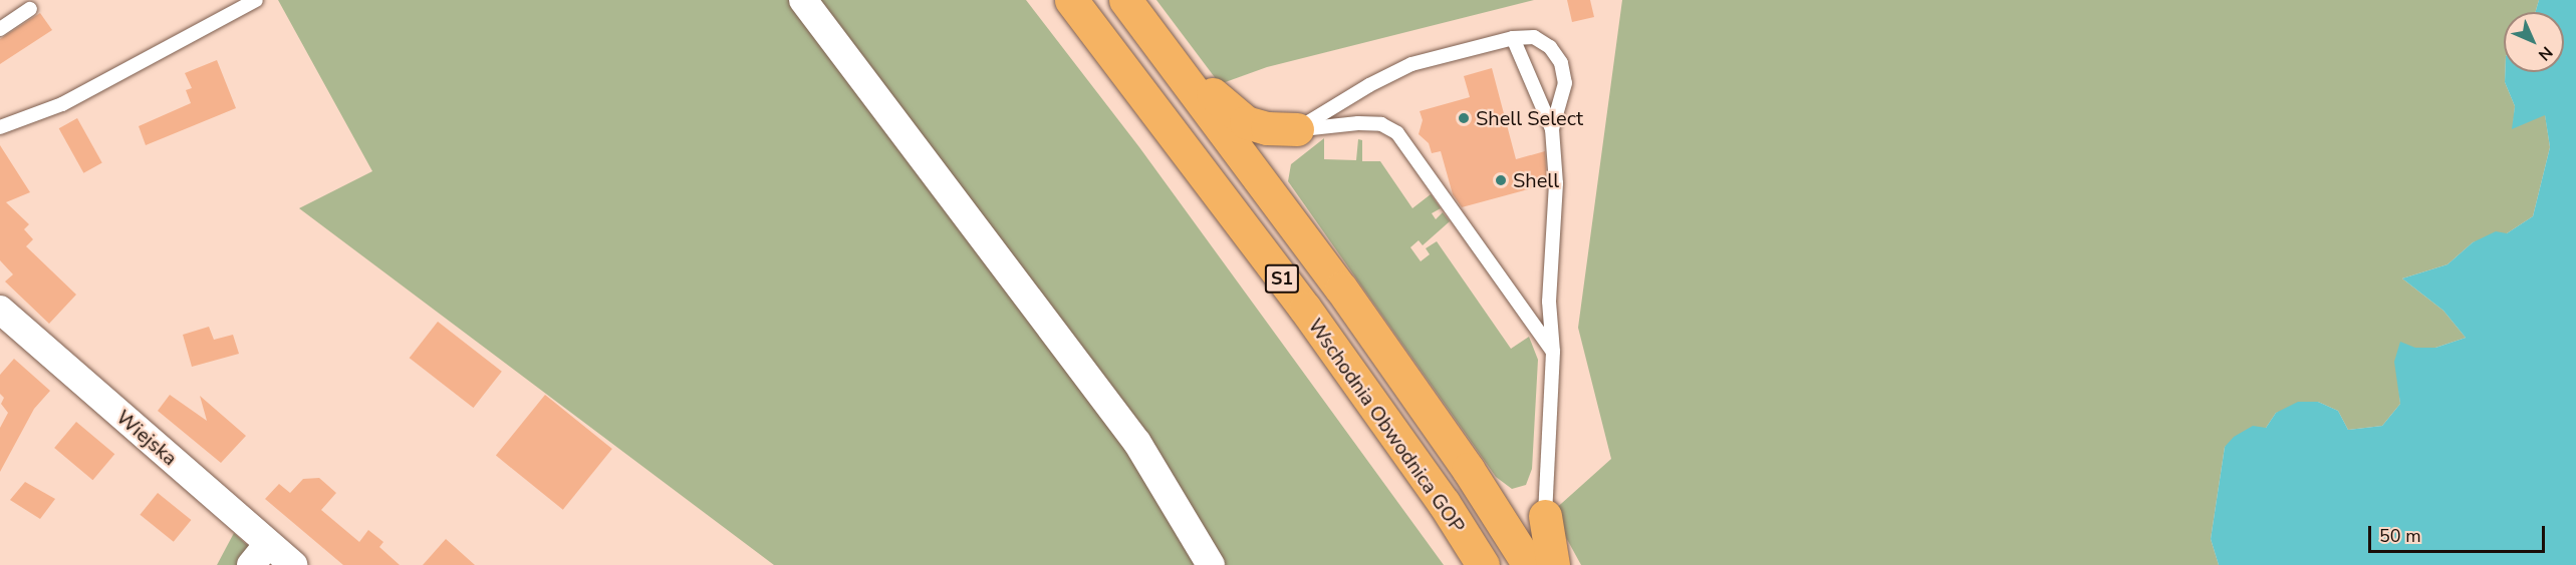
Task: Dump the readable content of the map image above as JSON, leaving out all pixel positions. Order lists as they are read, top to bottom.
{
  "streets": {
    "highway": ["S1", "Wschodnia Obwodnica GOP"],
    "street": ["Wiejska"]
  },
  "places": ["Shell Select", "Shell"],
  "scale_bar": "50 m",
  "north": "bottom right"
}
